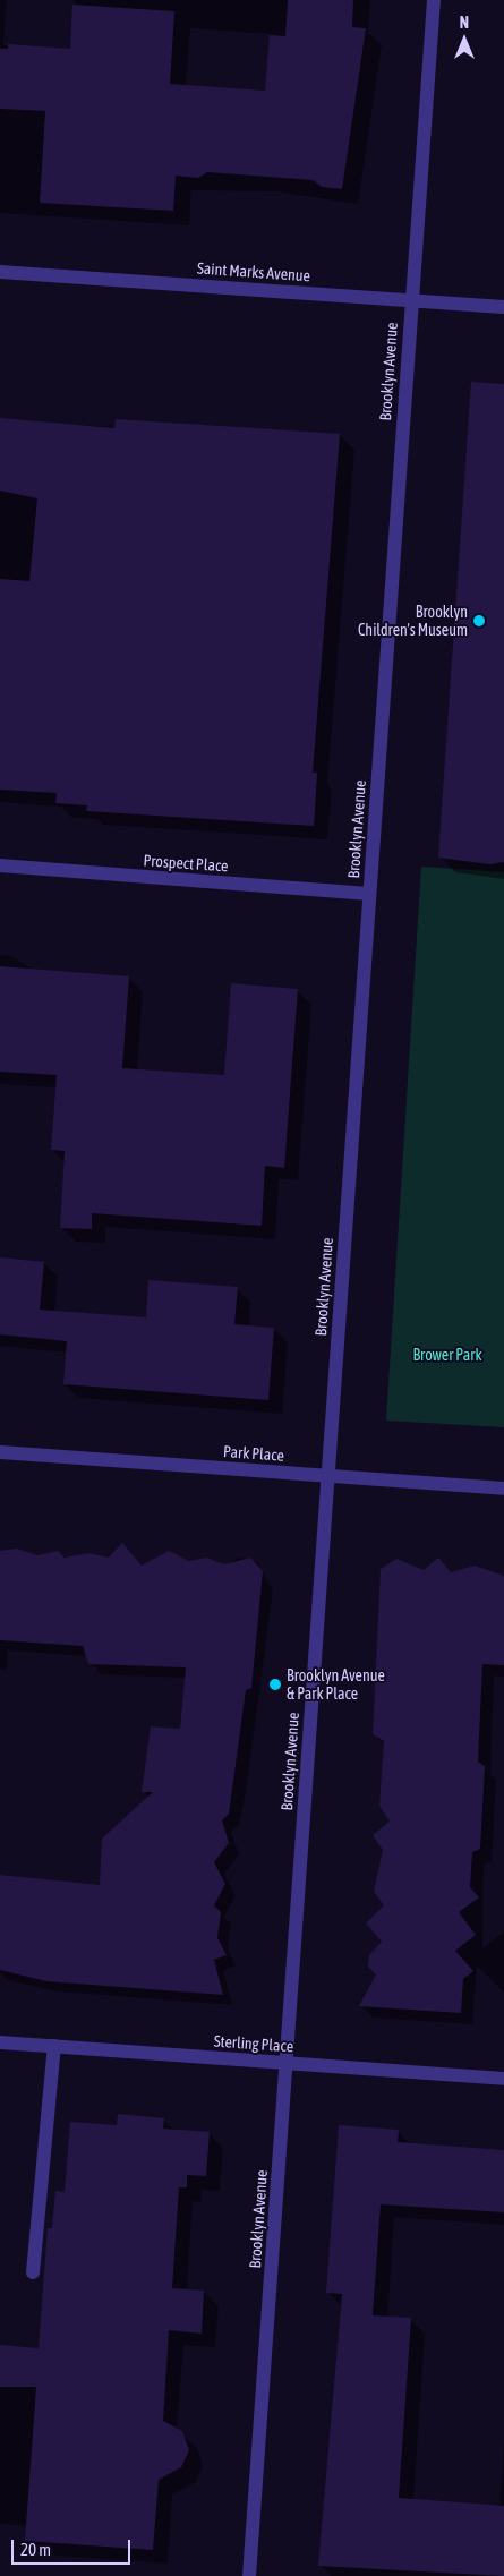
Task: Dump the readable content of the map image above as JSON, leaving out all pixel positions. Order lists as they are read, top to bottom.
{
  "streets": {
    "street": [
      "Saint Marks Avenue",
      "Brooklyn Avenue",
      "Prospect Place",
      "Park Place",
      "Sterling Place"
    ]
  },
  "crossings": [
    ["Saint Marks Avenue", "Brooklyn Avenue"],
    ["Brooklyn Avenue", "Prospect Place"],
    ["Brooklyn Avenue", "Park Place"],
    ["Brooklyn Avenue", "Sterling Place"]
  ],
  "parks": ["Brower Park"],
  "places": ["Brooklyn Children's Museum", "Brooklyn Avenue & Park Place"],
  "scale_bar": "20 m",
  "north": "top"
}
